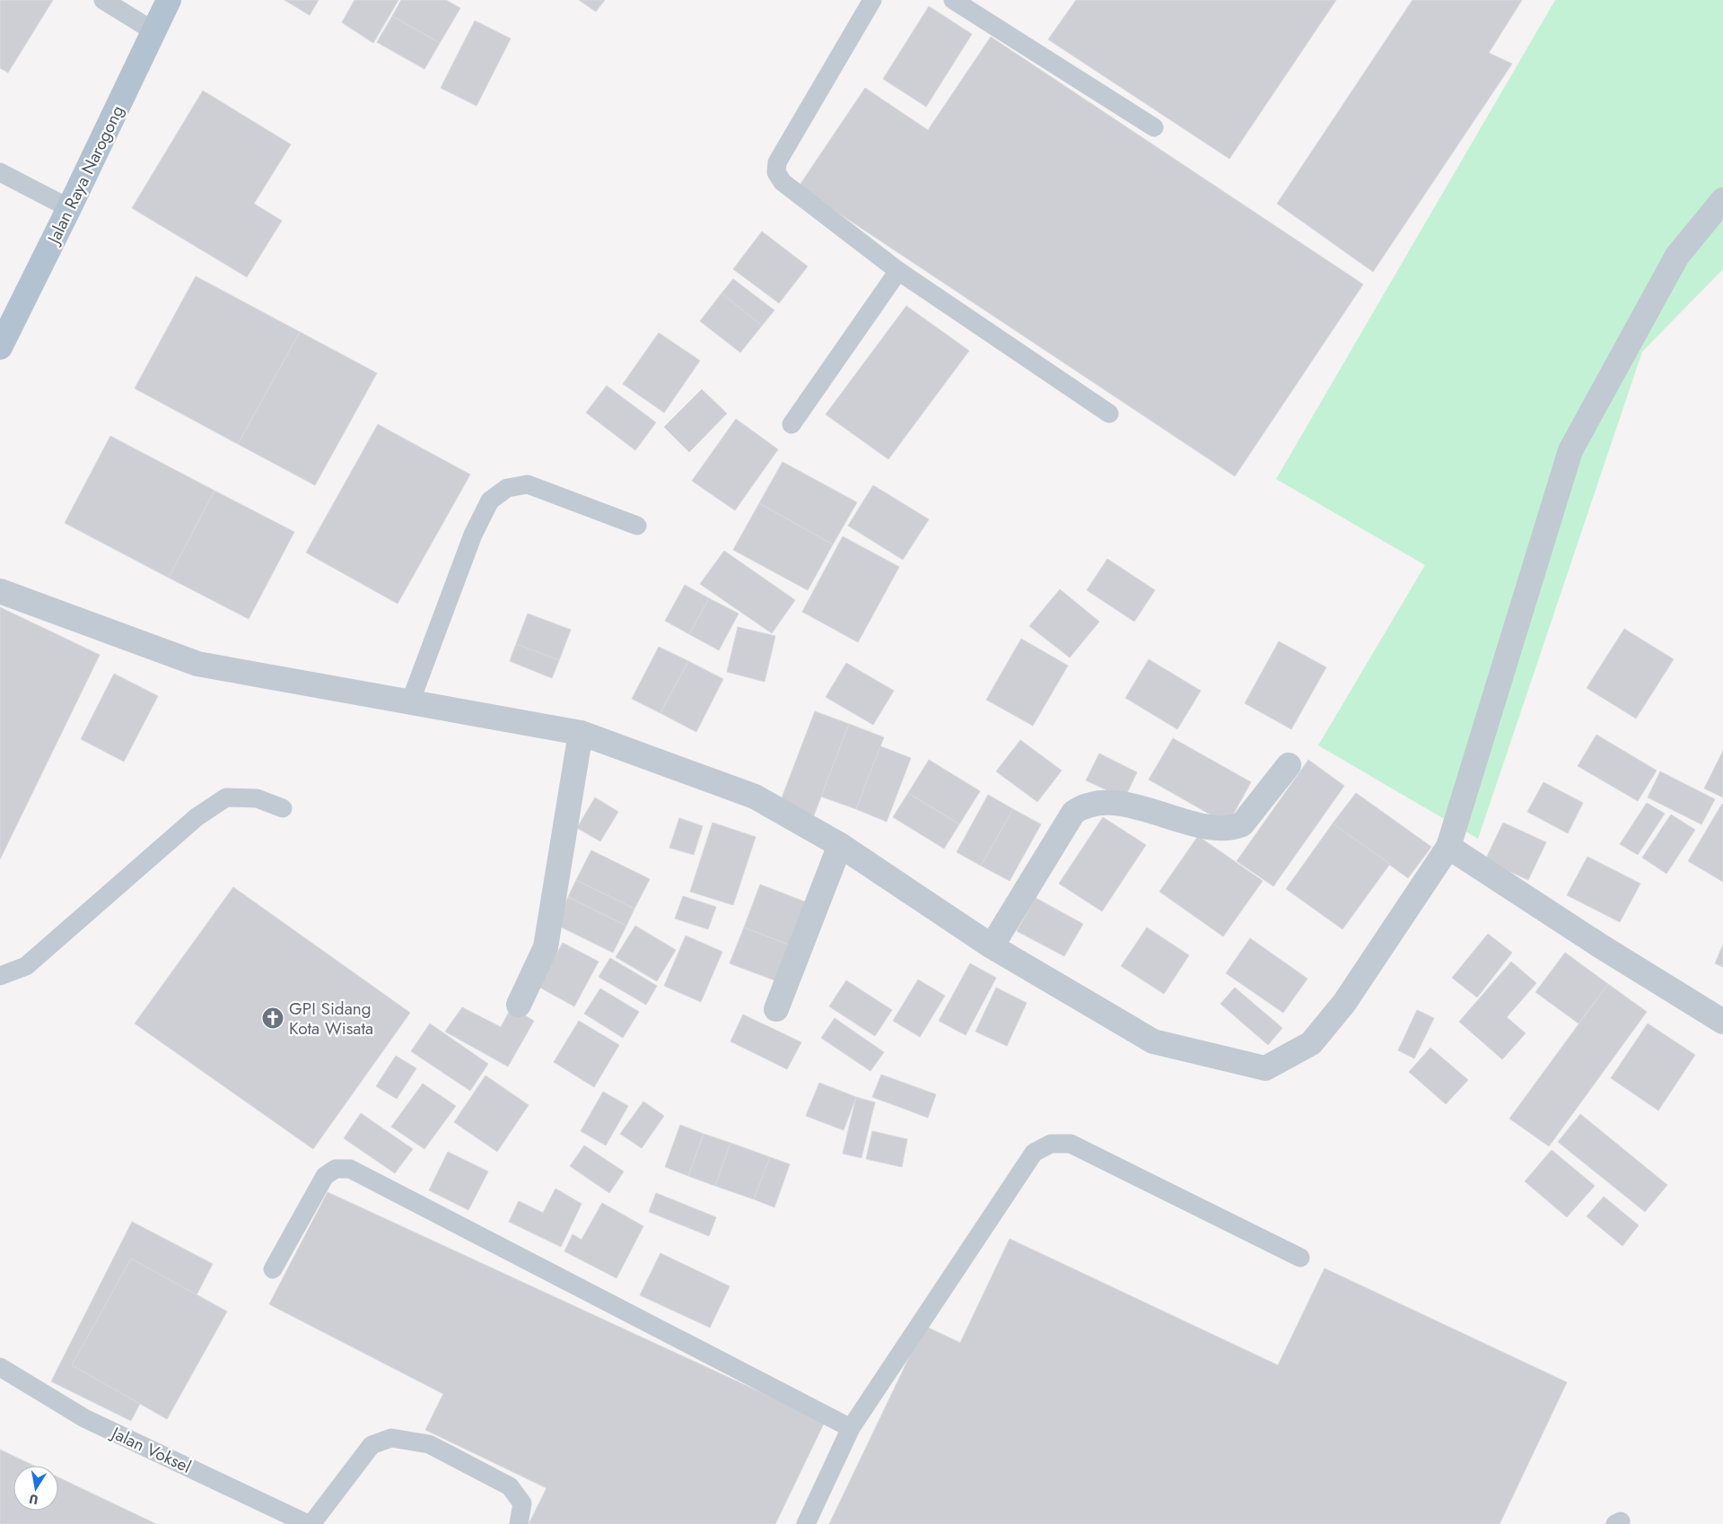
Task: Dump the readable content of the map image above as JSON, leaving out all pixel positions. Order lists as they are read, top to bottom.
{
  "streets": {
    "main road": ["Jalan Raya Narogong"],
    "lane": ["Jalan Voksel"]
  },
  "places": {
    "church": ["GPI Sidang Kota Wisata"]
  },
  "north": "bottom"
}
